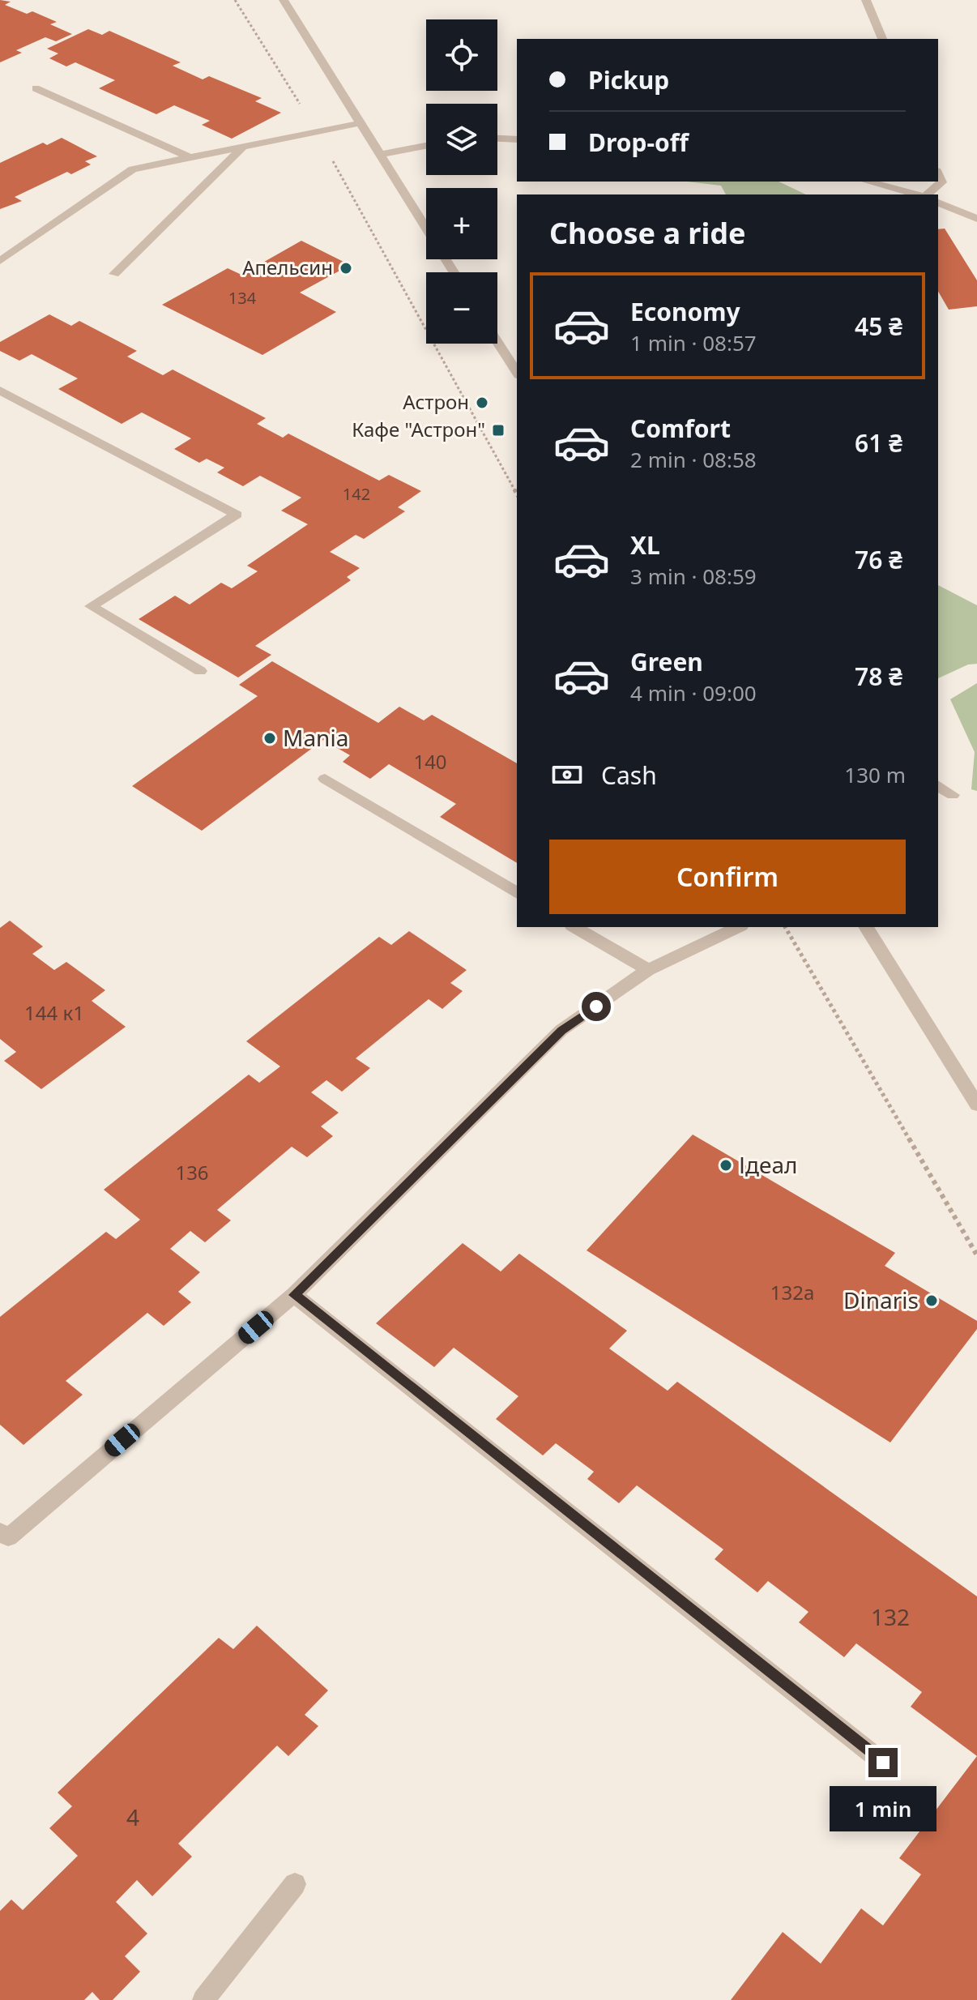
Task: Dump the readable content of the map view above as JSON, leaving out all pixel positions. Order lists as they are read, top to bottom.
{
  "places": {
    "other": [
      "Апельсин",
      "Астрон",
      "Mania",
      "Ідеал",
      "Dinaris"
    ],
    "transit": ["Кафе \"Астрон\""]
  },
  "house_numbers": [
    "134",
    "142",
    "140",
    "144 к1",
    "136",
    "132а",
    "132",
    "4"
  ],
  "page": {
    "map_buttons": ["+", "−"],
    "banner": ["Pickup", "Drop-off"],
    "heading": "Choose a ride",
    "list": [
      {
        "name": "Economy",
        "note": "1 min · 08:57",
        "value": "45 ₴"
      },
      {
        "name": "Comfort",
        "note": "2 min · 08:58",
        "value": "61 ₴"
      },
      {
        "name": "XL",
        "note": "3 min · 08:59",
        "value": "76 ₴"
      },
      {
        "name": "Green",
        "note": "4 min · 09:00",
        "value": "78 ₴"
      }
    ],
    "pay": ["Cash", "130 m"],
    "buttons": "Confirm",
    "bubble": "1 min"
  }
}
